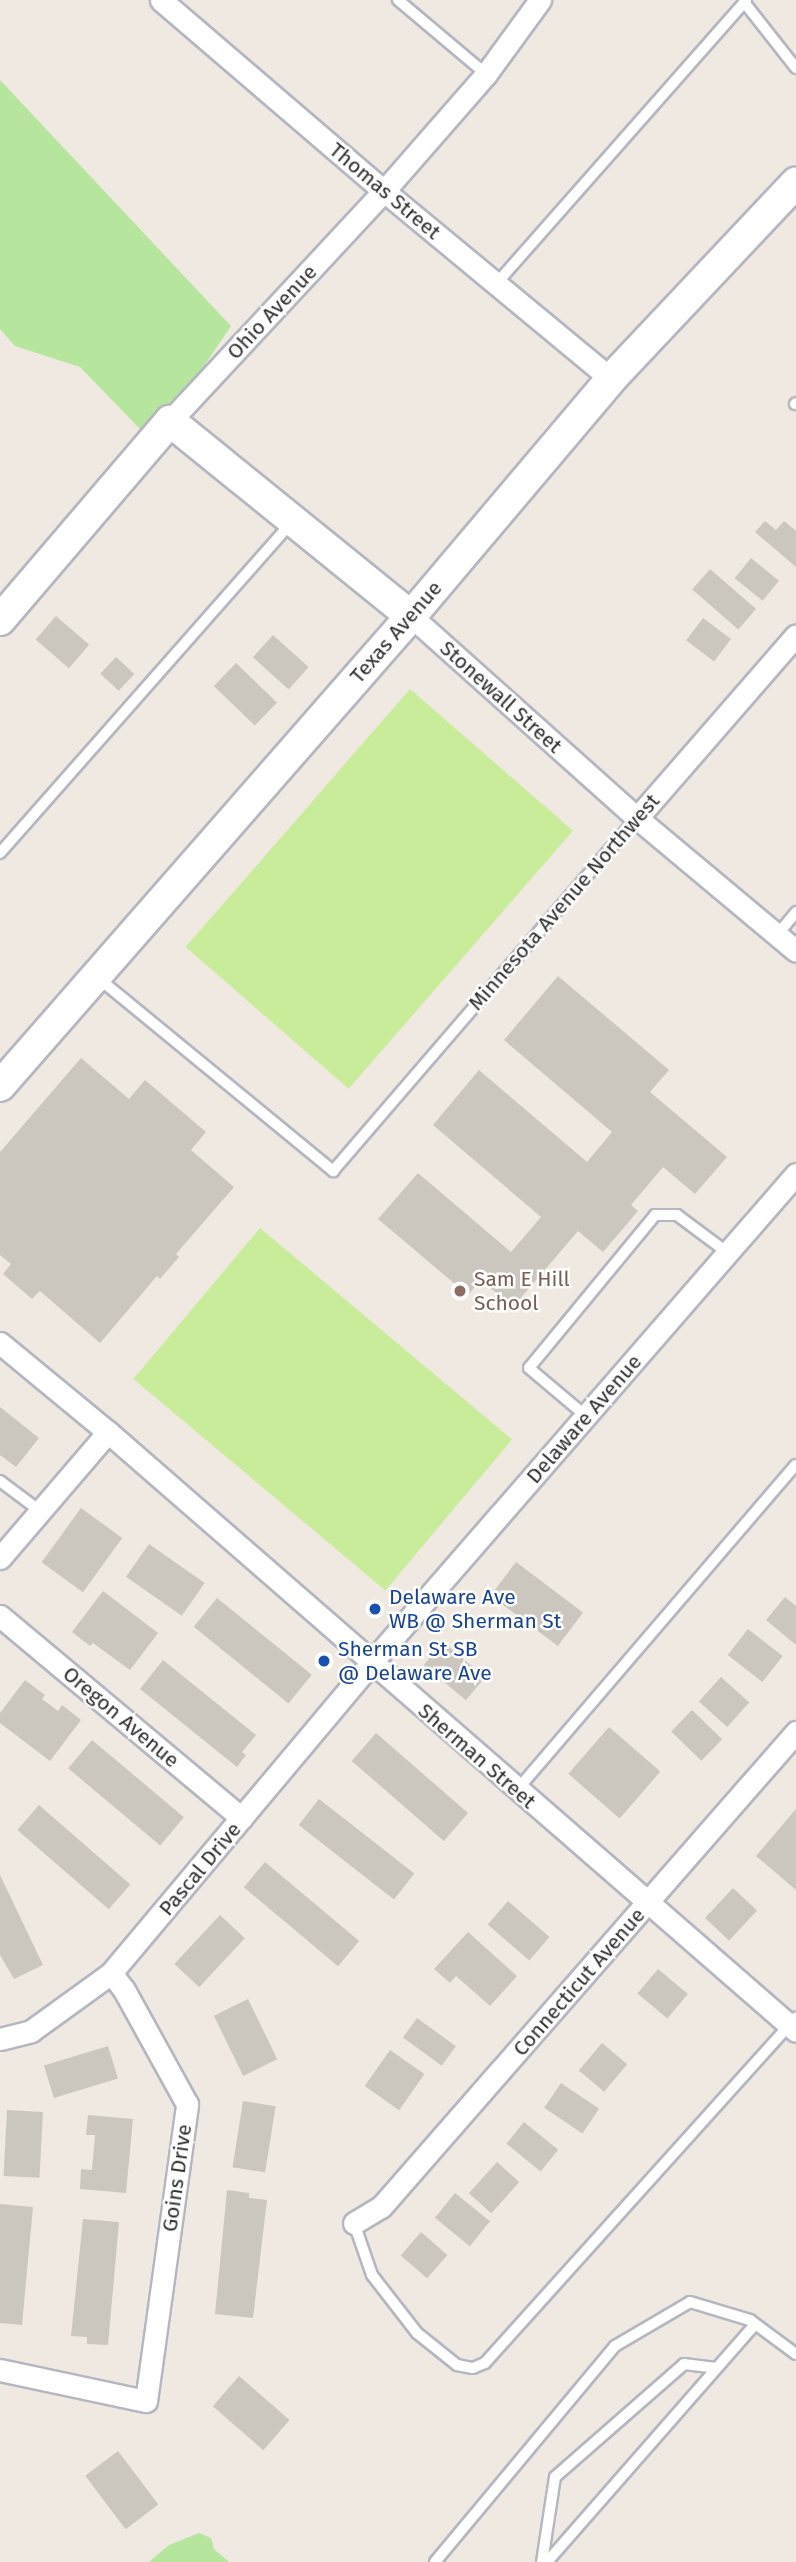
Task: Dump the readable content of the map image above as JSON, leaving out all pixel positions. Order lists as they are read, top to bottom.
{
  "streets": {
    "street": [
      "Thomas Street",
      "Ohio Avenue",
      "Texas Avenue",
      "Stonewall Street",
      "Minnesota Avenue Northwest",
      "Delaware Avenue",
      "Oregon Avenue",
      "Sherman Street",
      "Pascal Drive",
      "Connecticut Avenue",
      "Goins Drive"
    ]
  },
  "crossings": [
    ["Thomas Street", "Ohio Avenue"],
    ["Thomas Street", "Texas Avenue"],
    ["Ohio Avenue", "Stonewall Street"],
    ["Texas Avenue", "Stonewall Street"],
    ["Texas Avenue", "Minnesota Avenue Northwest"],
    ["Stonewall Street", "Minnesota Avenue Northwest"],
    ["Delaware Avenue", "Sherman Street"],
    ["Delaware Avenue", "Pascal Drive"],
    ["Oregon Avenue", "Pascal Drive"],
    ["Sherman Street", "Pascal Drive"],
    ["Sherman Street", "Connecticut Avenue"],
    ["Pascal Drive", "Goins Drive"]
  ],
  "places": ["Sam E Hill School", "Delaware Ave WB @ Sherman St", "Sherman St SB @ Delaware Ave"]
}
